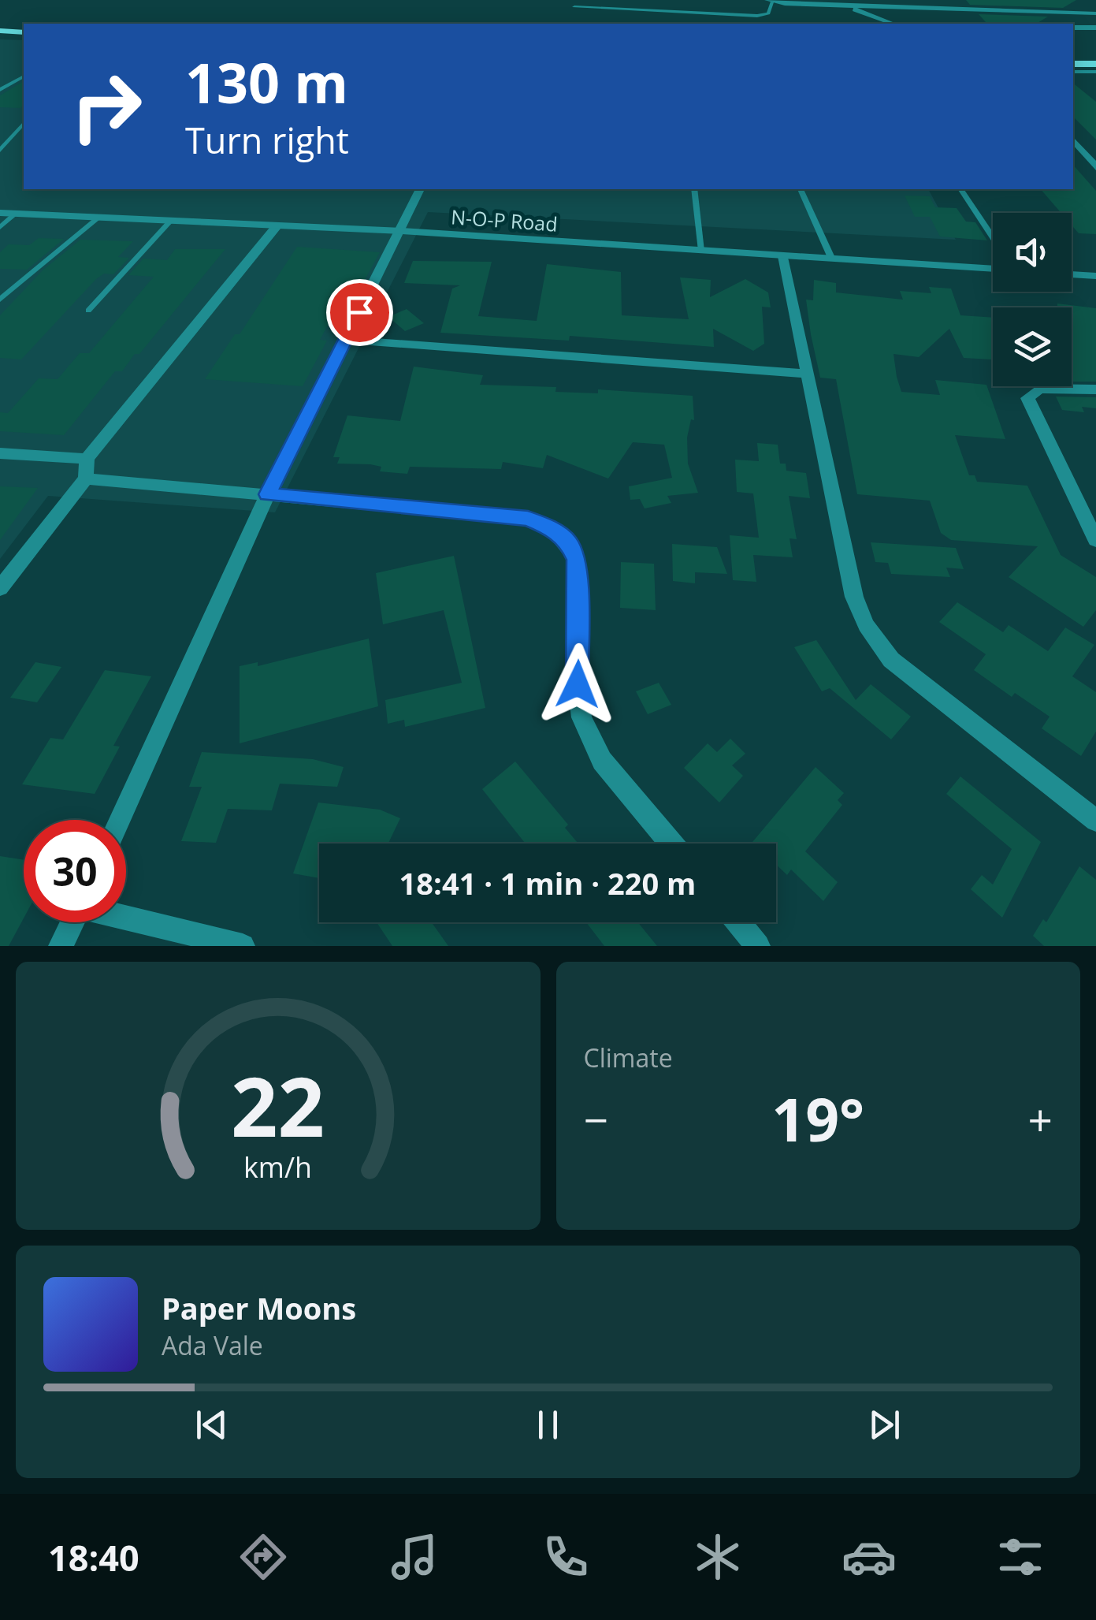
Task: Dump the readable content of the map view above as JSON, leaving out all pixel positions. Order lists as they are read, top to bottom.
{
  "streets": {
    "street": ["N-O-P Road"]
  },
  "page": {
    "turn": ["130 m", "Turn right"],
    "limit": "30",
    "trip": "18:41 · 1 min · 220 m",
    "tile": "Climate",
    "heat": ["−", "19°", "+"],
    "song": ["Paper Moons", "Ada Vale"],
    "tabs": "18:40",
    "gauge": ["22", "km/h"]
  }
}
